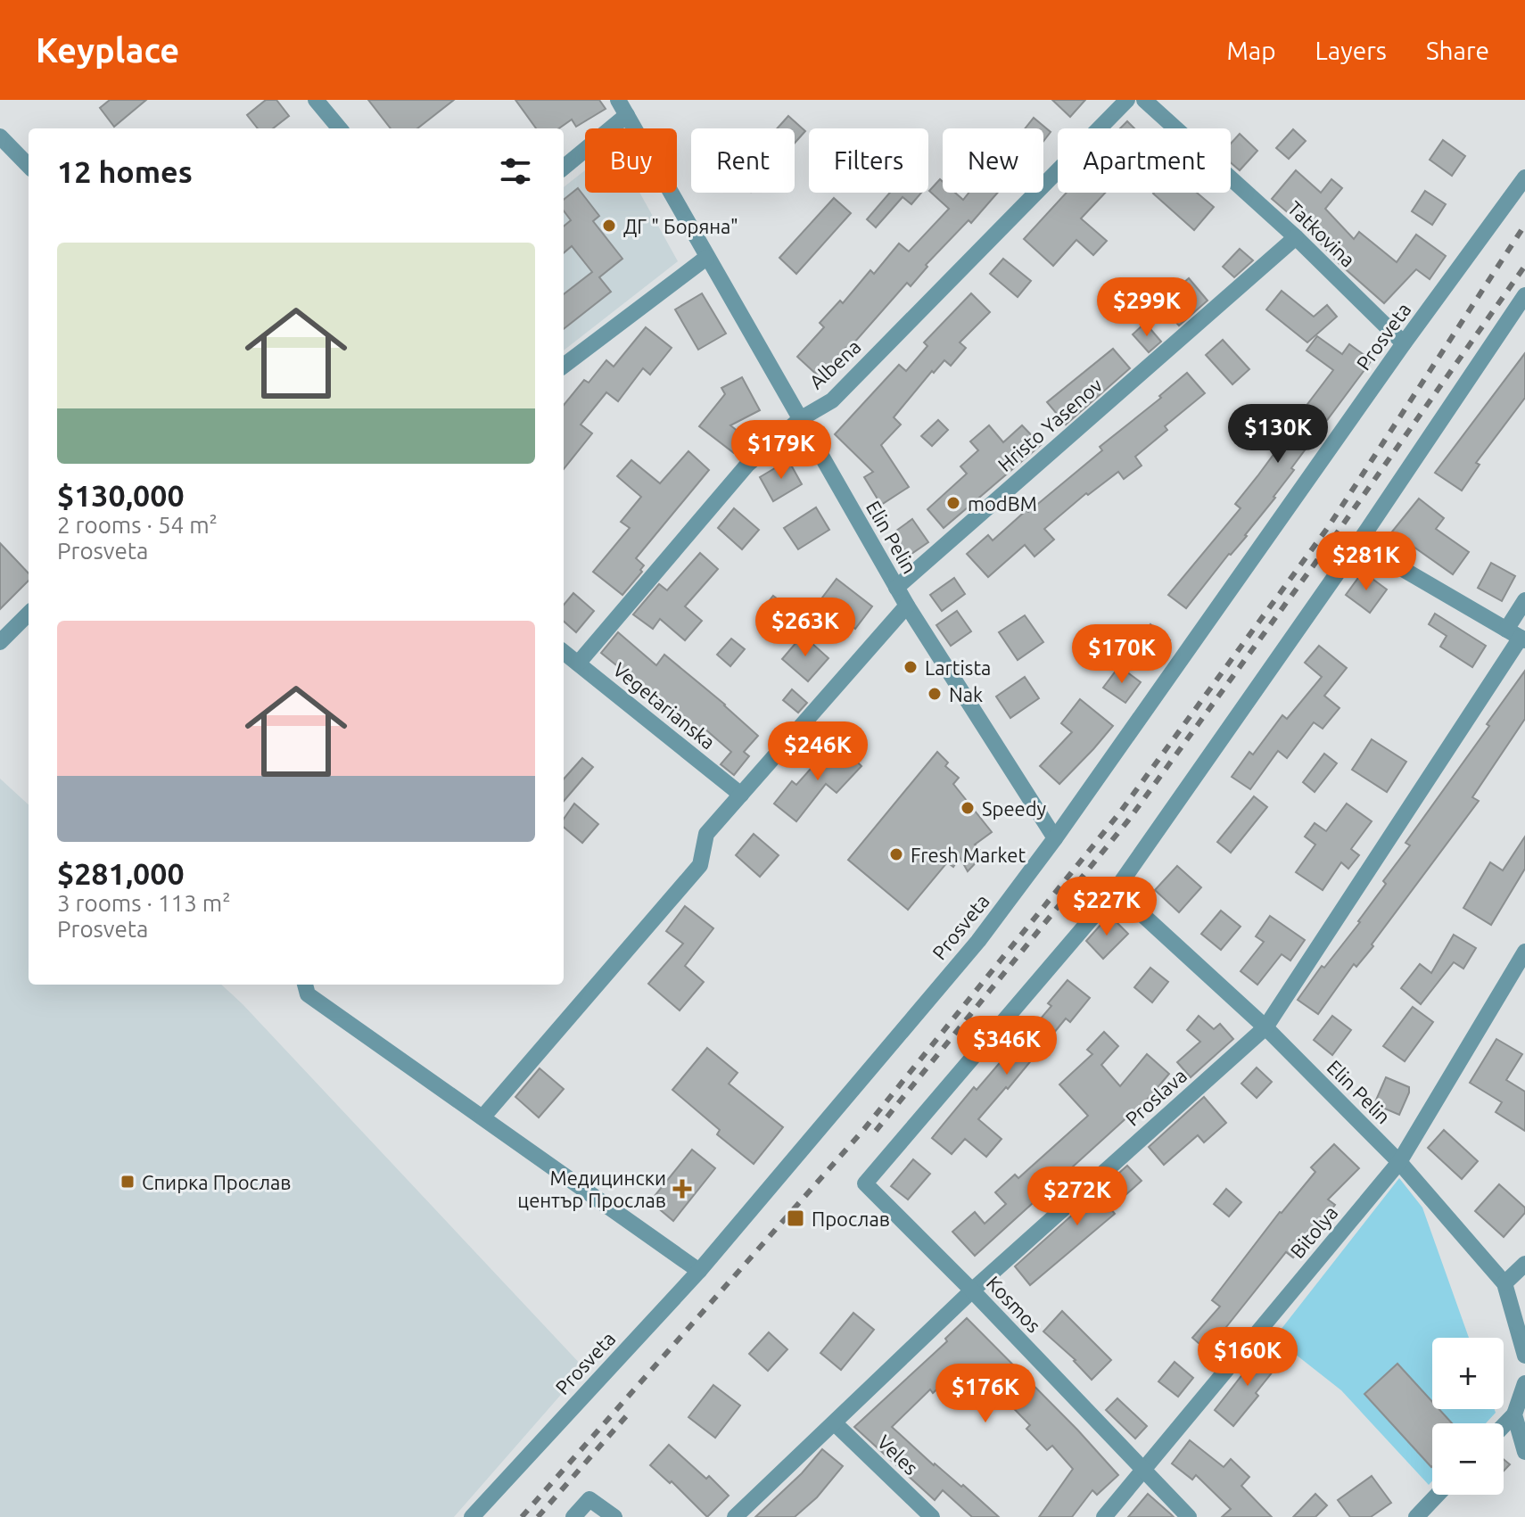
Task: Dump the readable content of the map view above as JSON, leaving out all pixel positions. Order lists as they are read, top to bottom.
{
  "streets": {
    "street": [
      "Tatkovina",
      "Prosveta",
      "Albena",
      "Hristo Yasenov",
      "Elin Pelin",
      "Vegetarianska",
      "Proslava",
      "Bitolya",
      "Kosmos",
      "Veles"
    ]
  },
  "crossings": [
    ["Tatkovina", "Prosveta"],
    ["Tatkovina", "Hristo Yasenov"],
    ["Prosveta", "Elin Pelin"],
    ["Albena", "Elin Pelin"],
    ["Albena", "Vegetarianska"],
    ["Hristo Yasenov", "Elin Pelin"],
    ["Elin Pelin", "Proslava"],
    ["Elin Pelin", "Bitolya"],
    ["Elin Pelin", "Kosmos"],
    ["Proslava", "Kosmos"],
    ["Proslava", "Veles"],
    ["Bitolya", "Kosmos"]
  ],
  "places": {
    "other": [
      "ДГ \" Боряна\"",
      "modBM",
      "Lartista",
      "Nak",
      "Speedy",
      "Fresh Market"
    ],
    "transit": ["Спирка Прослав", "Прослав"],
    "health": ["Медицински център Прослав"]
  },
  "page": {
    "header": "Keyplace",
    "nav": ["Map", "Layers", "Share"],
    "chip": [
      "Buy",
      "Rent",
      "Filters",
      "New",
      "Apartment"
    ],
    "heading": "12 homes",
    "list": [
      {
        "name": "$130,000",
        "note": "2 rooms · 54 m² · Prosveta"
      },
      {
        "name": "$281,000",
        "note": "3 rooms · 113 m² · Prosveta"
      }
    ],
    "price": [
      "$299K",
      "$130K",
      "$179K",
      "$281K",
      "$263K",
      "$170K",
      "$246K",
      "$227K",
      "$346K",
      "$272K",
      "$160K",
      "$176K"
    ],
    "map_buttons": ["+", "−"]
  }
}
